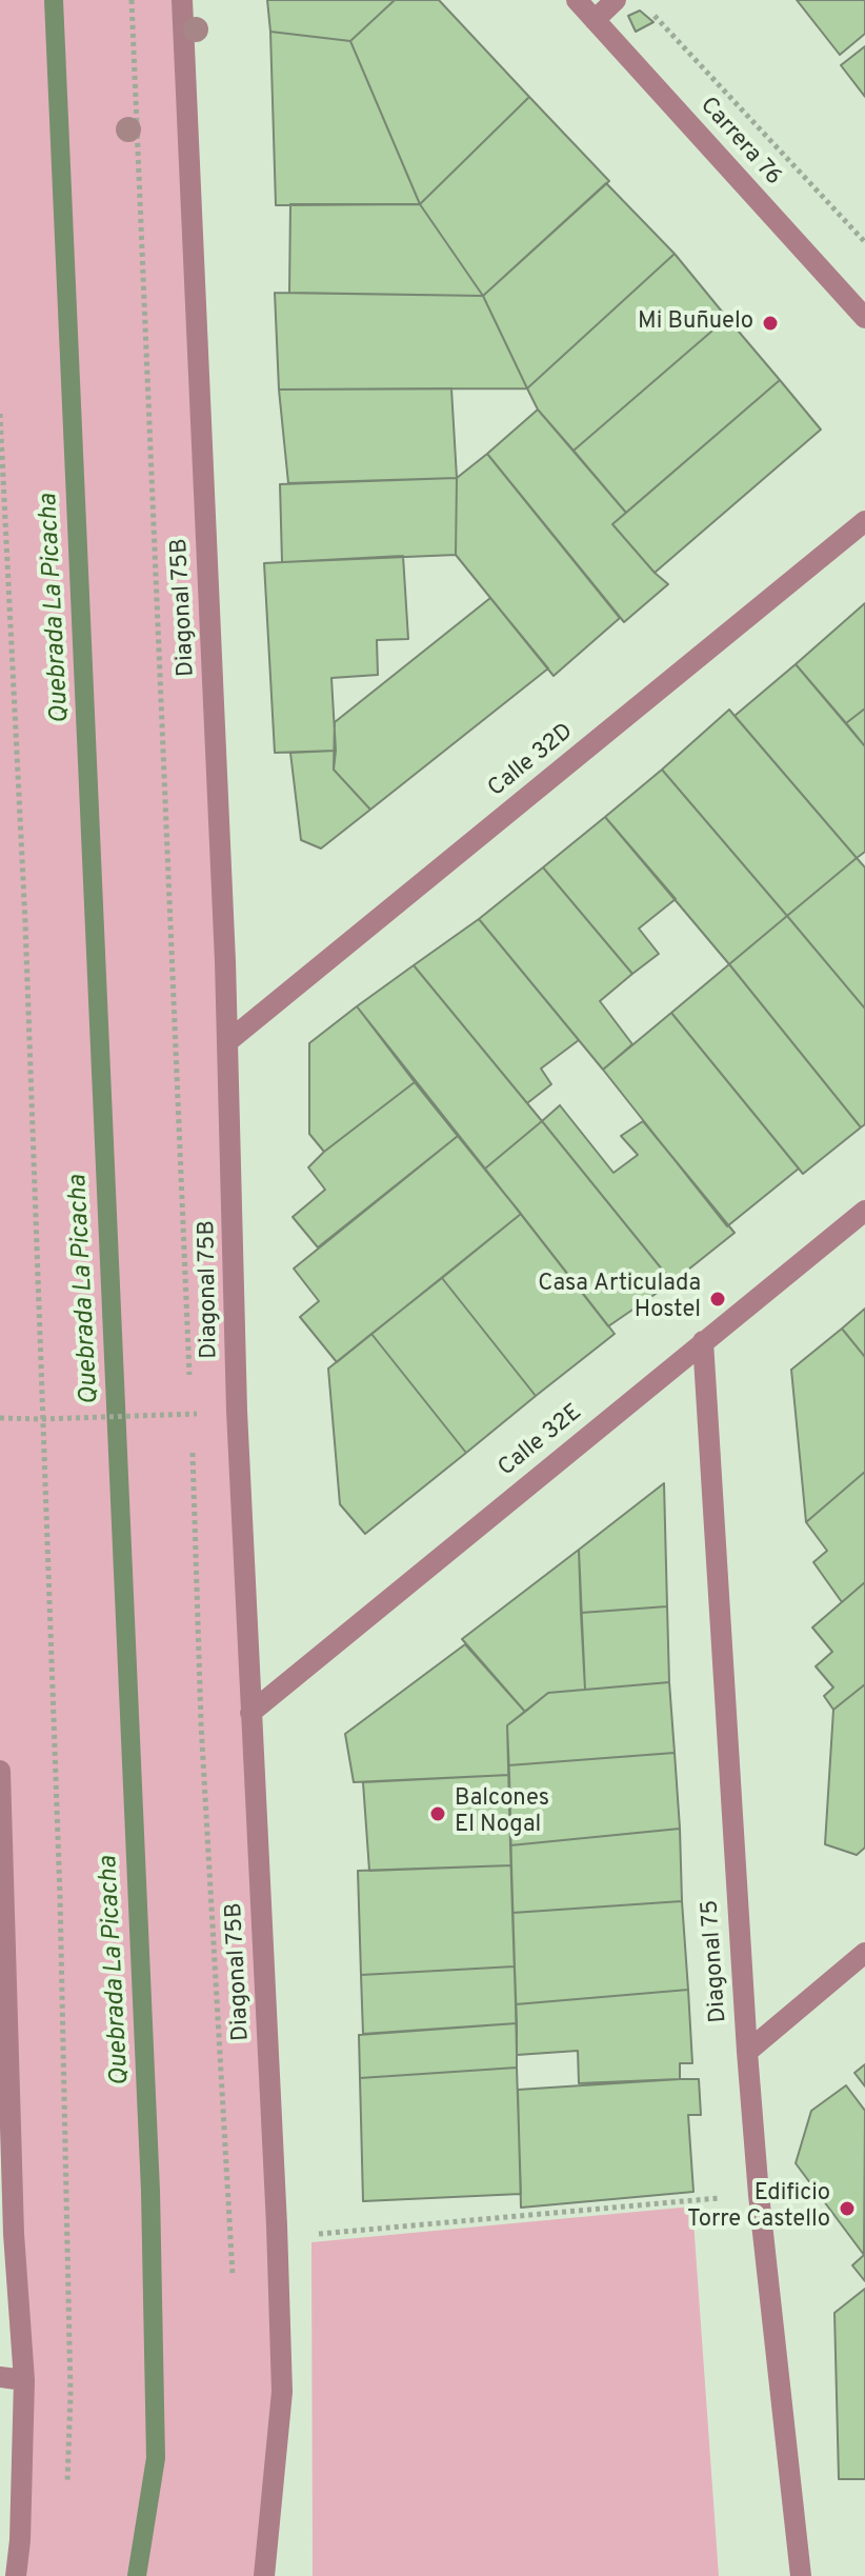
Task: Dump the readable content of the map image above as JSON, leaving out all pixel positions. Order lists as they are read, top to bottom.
{
  "streets": {
    "street": [
      "Carrera 76",
      "Diagonal 75B",
      "Calle 32D",
      "Calle 32E",
      "Diagonal 75"
    ]
  },
  "crossings": [
    ["Diagonal 75B", "Calle 32D"],
    ["Diagonal 75B", "Calle 32E"],
    ["Calle 32E", "Diagonal 75"]
  ],
  "water": ["Quebrada La Picacha"],
  "places": [
    "Mi Buñuelo",
    "Casa Articulada Hostel",
    "Balcones El Nogal",
    "Edificio Torre Castello"
  ]
}
